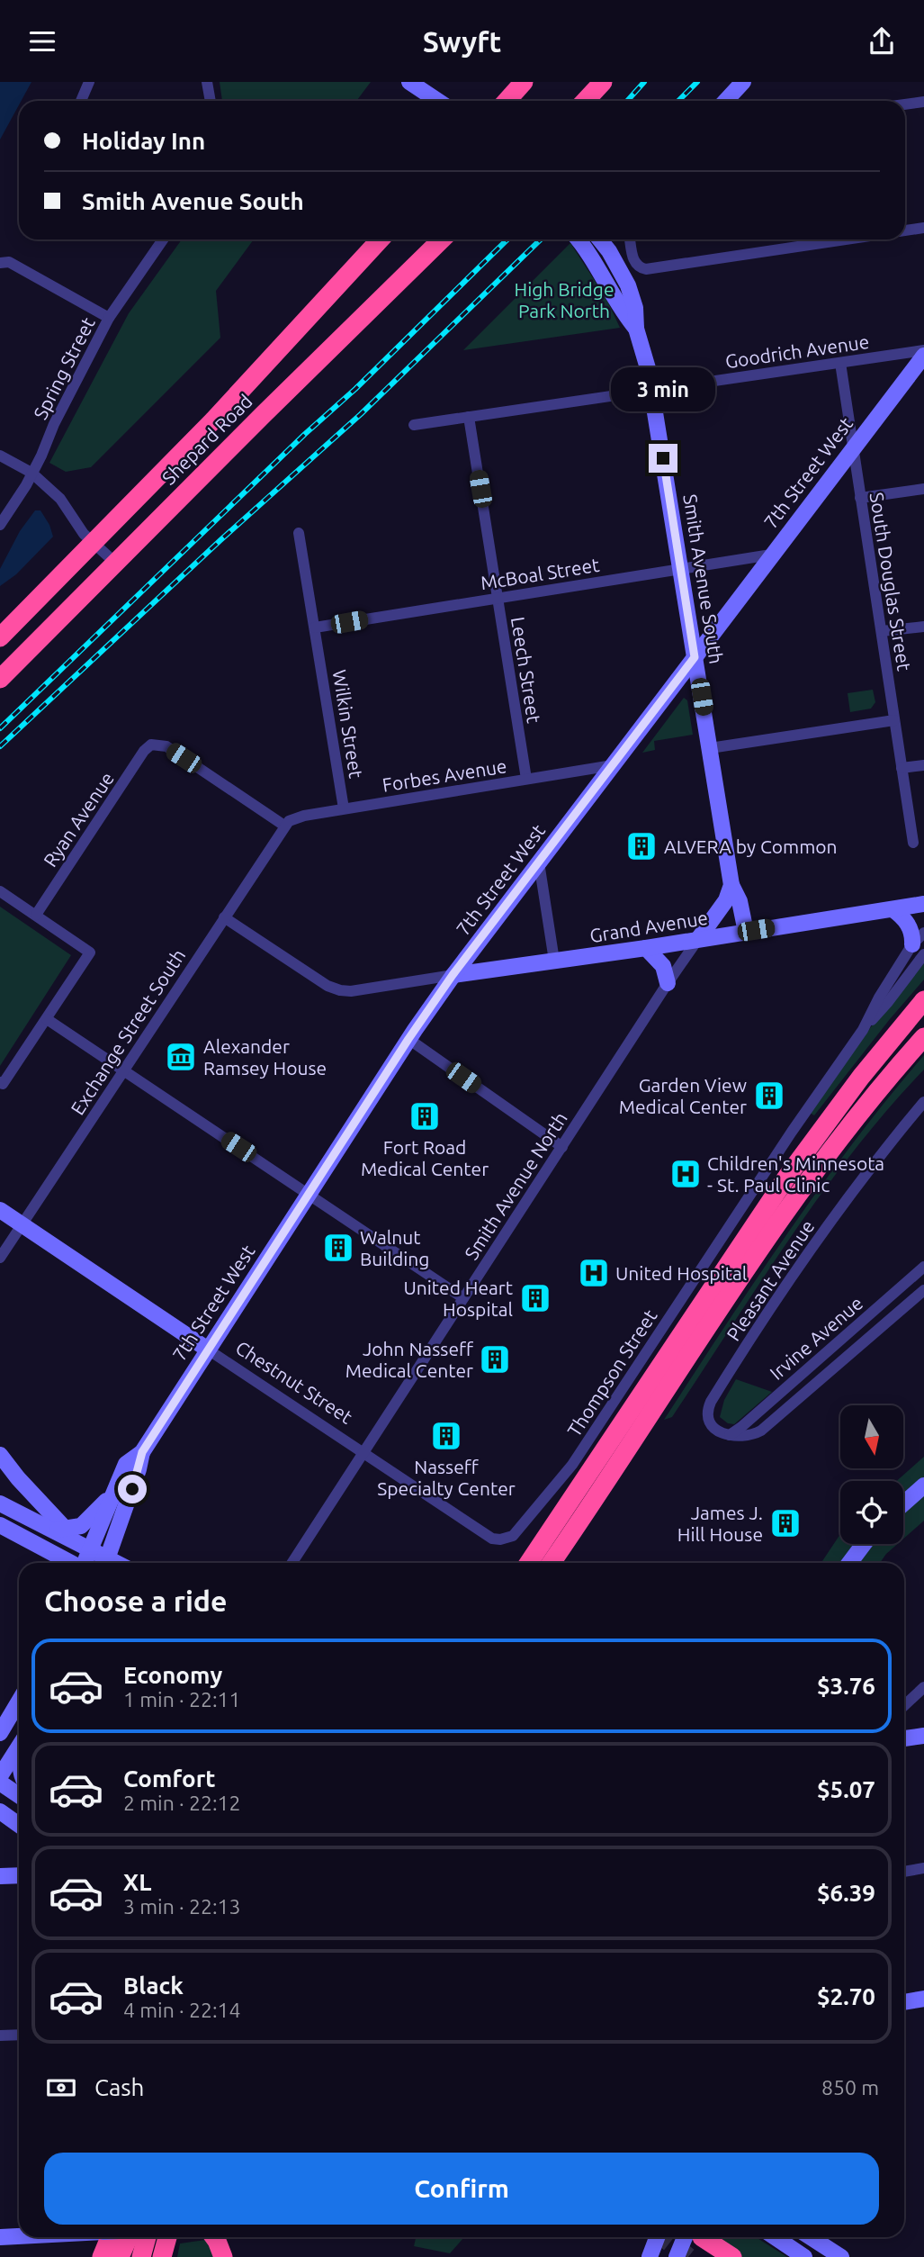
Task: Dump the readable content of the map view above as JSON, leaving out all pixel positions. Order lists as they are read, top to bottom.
{
  "streets": {
    "highway": ["Shepard Road"],
    "main road": [
      "7th Street West",
      "Smith Avenue South",
      "Grand Avenue",
      "Chestnut Street"
    ],
    "street": [
      "Goodrich Avenue",
      "Spring Street",
      "McBoal Street",
      "South Douglas Street",
      "Leech Street",
      "Wilkin Street",
      "Forbes Avenue",
      "Ryan Avenue",
      "Exchange Street South",
      "Smith Avenue North",
      "Pleasant Avenue",
      "Irvine Avenue",
      "Thompson Street"
    ]
  },
  "crossings": [
    ["Goodrich Avenue", "Smith Avenue South"],
    ["Goodrich Avenue", "South Douglas Street"],
    ["Goodrich Avenue", "Leech Street"],
    ["7th Street West", "McBoal Street"],
    ["7th Street West", "Smith Avenue South"],
    ["7th Street West", "South Douglas Street"],
    ["7th Street West", "Forbes Avenue"],
    ["7th Street West", "Grand Avenue"],
    ["7th Street West", "Chestnut Street"],
    ["McBoal Street", "Smith Avenue South"],
    ["McBoal Street", "Leech Street"],
    ["McBoal Street", "Wilkin Street"],
    ["Smith Avenue South", "Grand Avenue"],
    ["Leech Street", "Forbes Avenue"],
    ["Wilkin Street", "Forbes Avenue"],
    ["Forbes Avenue", "Ryan Avenue"],
    ["Forbes Avenue", "Exchange Street South"],
    ["Ryan Avenue", "Exchange Street South"],
    ["Grand Avenue", "Smith Avenue North"],
    ["Exchange Street South", "Chestnut Street"],
    ["Smith Avenue North", "Chestnut Street"],
    ["Pleasant Avenue", "Irvine Avenue"],
    ["Thompson Street", "Chestnut Street"]
  ],
  "parks": ["High Bridge Park North"],
  "places": {
    "building": [
      "ALVERA by Common",
      "Garden View Medical Center",
      "Fort Road Medical Center",
      "Walnut Building",
      "United Heart Hospital",
      "John Nasseff Medical Center",
      "Nasseff Specialty Center",
      "James J. Hill House"
    ],
    "museum": ["Alexander Ramsey House"],
    "hospital": ["Children's Minnesota - St. Paul Clinic", "United Hospital"]
  },
  "north": "bottom",
  "page": {
    "header": "Swyft",
    "banner": ["Holiday Inn", "Smith Avenue South"],
    "bubble": "3 min",
    "heading": "Choose a ride",
    "list": [
      {
        "name": "Economy",
        "note": "1 min · 22:11",
        "value": "$3.76"
      },
      {
        "name": "Comfort",
        "note": "2 min · 22:12",
        "value": "$5.07"
      },
      {
        "name": "XL",
        "note": "3 min · 22:13",
        "value": "$6.39"
      },
      {
        "name": "Black",
        "note": "4 min · 22:14",
        "value": "$2.70"
      }
    ],
    "pay": ["Cash", "850 m"],
    "buttons": "Confirm"
  }
}
